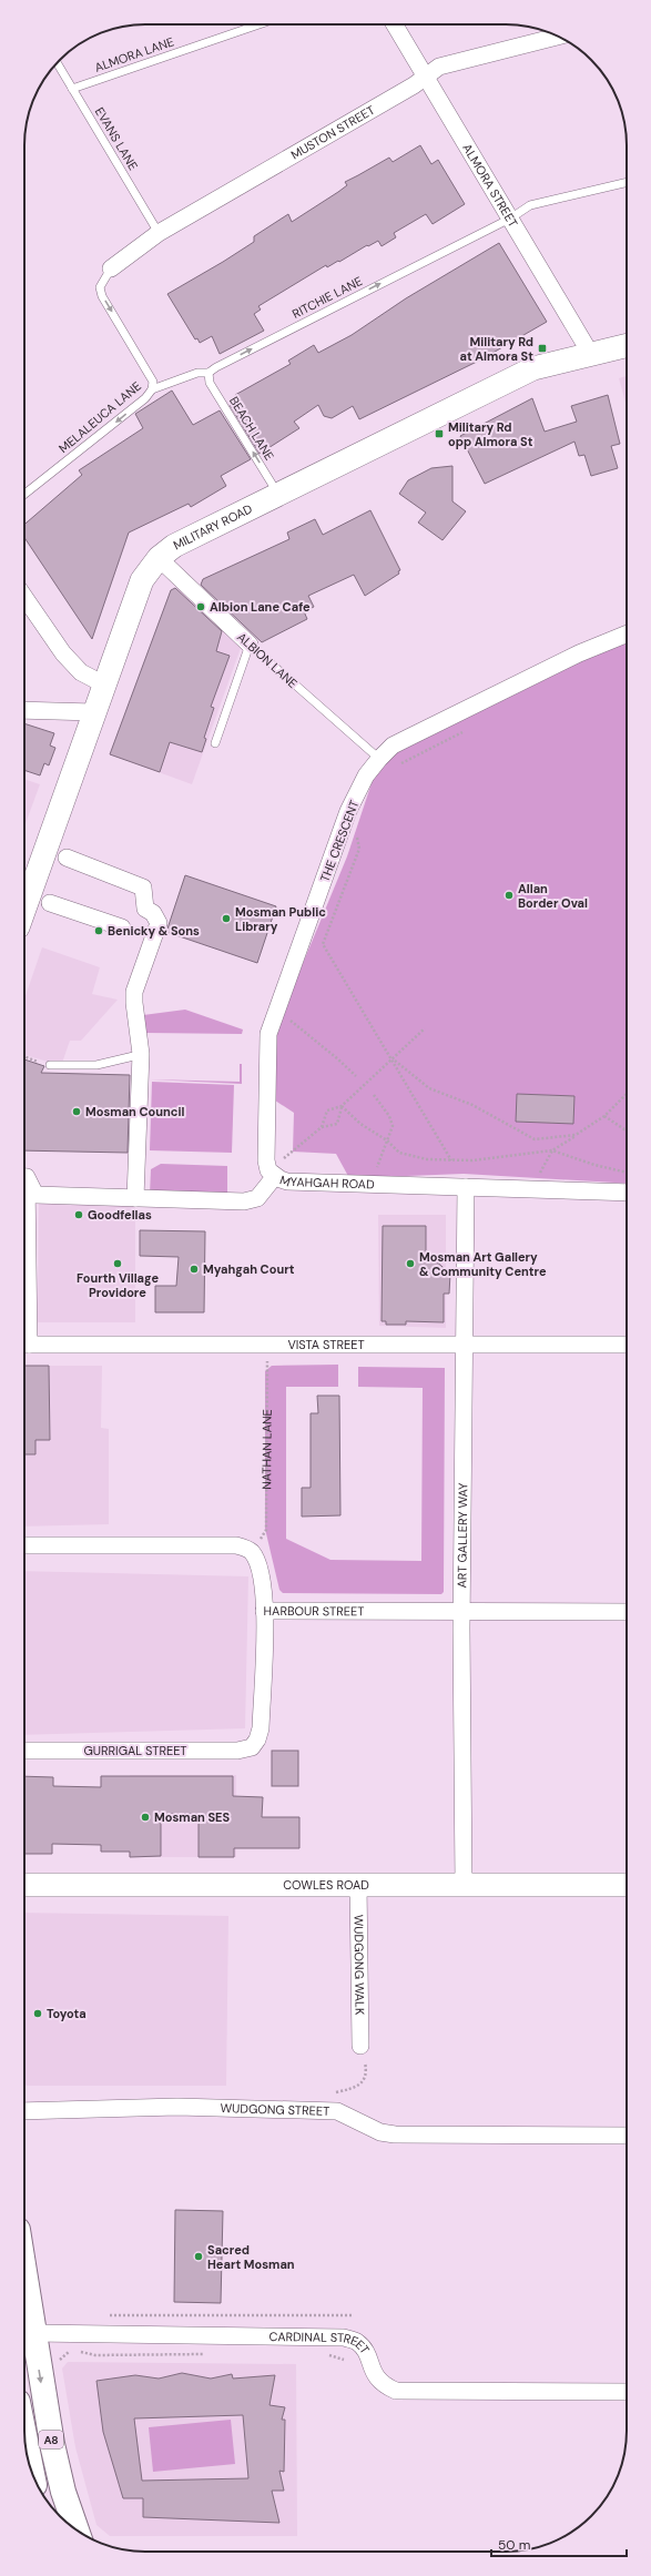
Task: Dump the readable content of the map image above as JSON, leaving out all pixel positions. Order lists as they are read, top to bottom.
{
  "streets": {
    "highway": ["A8"],
    "main road": ["MILITARY ROAD", "COWLES ROAD"],
    "street": [
      "MUSTON STREET",
      "ALMORA STREET",
      "ALBION LANE",
      "THE CRESCENT",
      "MYAHGAH ROAD",
      "VISTA STREET",
      "ART GALLERY WAY",
      "HARBOUR STREET",
      "GURRIGAL STREET",
      "WUDGONG WALK",
      "WUDGONG STREET",
      "CARDINAL STREET"
    ],
    "lane": [
      "ALMORA LANE",
      "EVANS LANE",
      "RITCHIE LANE",
      "MELALEUCA LANE",
      "BEACH LANE"
    ],
    "path": ["NATHAN LANE"]
  },
  "crossings": [
    ["ALMORA LANE", "EVANS LANE"],
    ["MUSTON STREET", "EVANS LANE"],
    ["MUSTON STREET", "ALMORA STREET"],
    ["MUSTON STREET", "MELALEUCA LANE"],
    ["ALMORA STREET", "RITCHIE LANE"],
    ["ALMORA STREET", "MILITARY ROAD"],
    ["RITCHIE LANE", "MELALEUCA LANE"],
    ["RITCHIE LANE", "BEACH LANE"],
    ["BEACH LANE", "MILITARY ROAD"],
    ["MILITARY ROAD", "ALBION LANE"],
    ["ALBION LANE", "THE CRESCENT"],
    ["THE CRESCENT", "MYAHGAH ROAD"],
    ["MYAHGAH ROAD", "ART GALLERY WAY"],
    ["VISTA STREET", "NATHAN LANE"],
    ["VISTA STREET", "ART GALLERY WAY"],
    ["NATHAN LANE", "HARBOUR STREET"],
    ["ART GALLERY WAY", "HARBOUR STREET"],
    ["ART GALLERY WAY", "COWLES ROAD"],
    ["HARBOUR STREET", "GURRIGAL STREET"],
    ["COWLES ROAD", "WUDGONG WALK"],
    ["CARDINAL STREET", "A8"]
  ],
  "one_way": ["RITCHIE LANE", "BEACH LANE"],
  "places": {
    "transit": ["Military Rd at Almora St", "Military Rd opp Almora St"],
    "other": [
      "Albion Lane Cafe",
      "Allan Border Oval",
      "Mosman Public Library",
      "Benicky & Sons",
      "Mosman Council",
      "Goodfellas",
      "Fourth Village Providore",
      "Mosman Art Gallery & Community Centre",
      "Myahgah Court",
      "Mosman SES",
      "Toyota",
      "Sacred Heart Mosman"
    ]
  },
  "scale_bar": "50 m"
}
